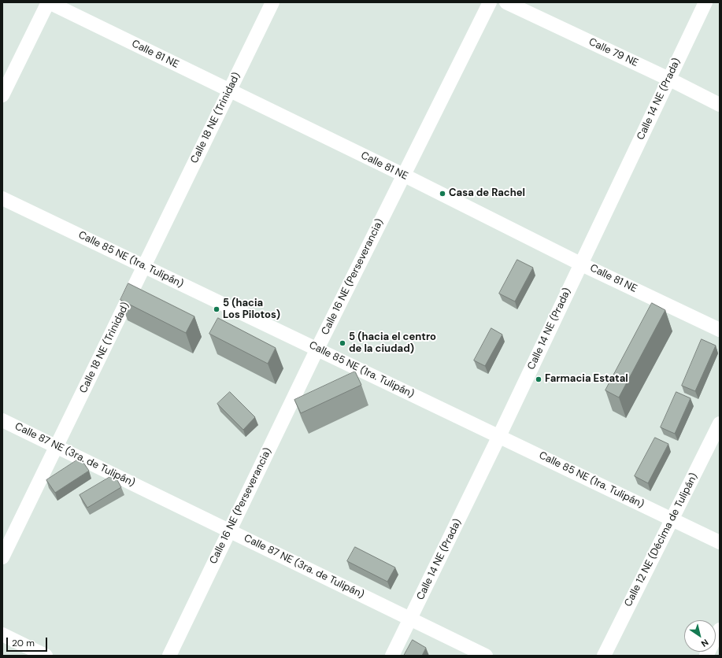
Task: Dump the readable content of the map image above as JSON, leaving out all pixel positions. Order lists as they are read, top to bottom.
{
  "streets": {
    "street": [
      "Calle 79 NE",
      "Calle 81 NE",
      "Calle 14 NE (Prada)",
      "Calle 18 NE (Trinidad)",
      "Calle 85 NE (1ra. Tulipán)",
      "Calle 16 NE (Perseverancia)",
      "Calle 87 NE (3ra. de Tulipán)",
      "Calle 12 NE (Décima de Tulipán)"
    ]
  },
  "crossings": [
    ["Calle 79 NE", "Calle 14 NE (Prada)"],
    ["Calle 81 NE", "Calle 14 NE (Prada)"],
    ["Calle 81 NE", "Calle 18 NE (Trinidad)"],
    ["Calle 81 NE", "Calle 16 NE (Perseverancia)"],
    ["Calle 14 NE (Prada)", "Calle 85 NE (1ra. Tulipán)"],
    ["Calle 14 NE (Prada)", "Calle 87 NE (3ra. de Tulipán)"],
    ["Calle 18 NE (Trinidad)", "Calle 85 NE (1ra. Tulipán)"],
    ["Calle 18 NE (Trinidad)", "Calle 87 NE (3ra. de Tulipán)"],
    ["Calle 85 NE (1ra. Tulipán)", "Calle 16 NE (Perseverancia)"],
    ["Calle 85 NE (1ra. Tulipán)", "Calle 12 NE (Décima de Tulipán)"],
    ["Calle 16 NE (Perseverancia)", "Calle 87 NE (3ra. de Tulipán)"]
  ],
  "places": [
    "Casa de Rachel",
    "5 (hacia Los Pilotos)",
    "5 (hacia el centro de la ciudad)",
    "Farmacia Estatal"
  ],
  "scale_bar": "20 m",
  "north": "bottom right"
}
